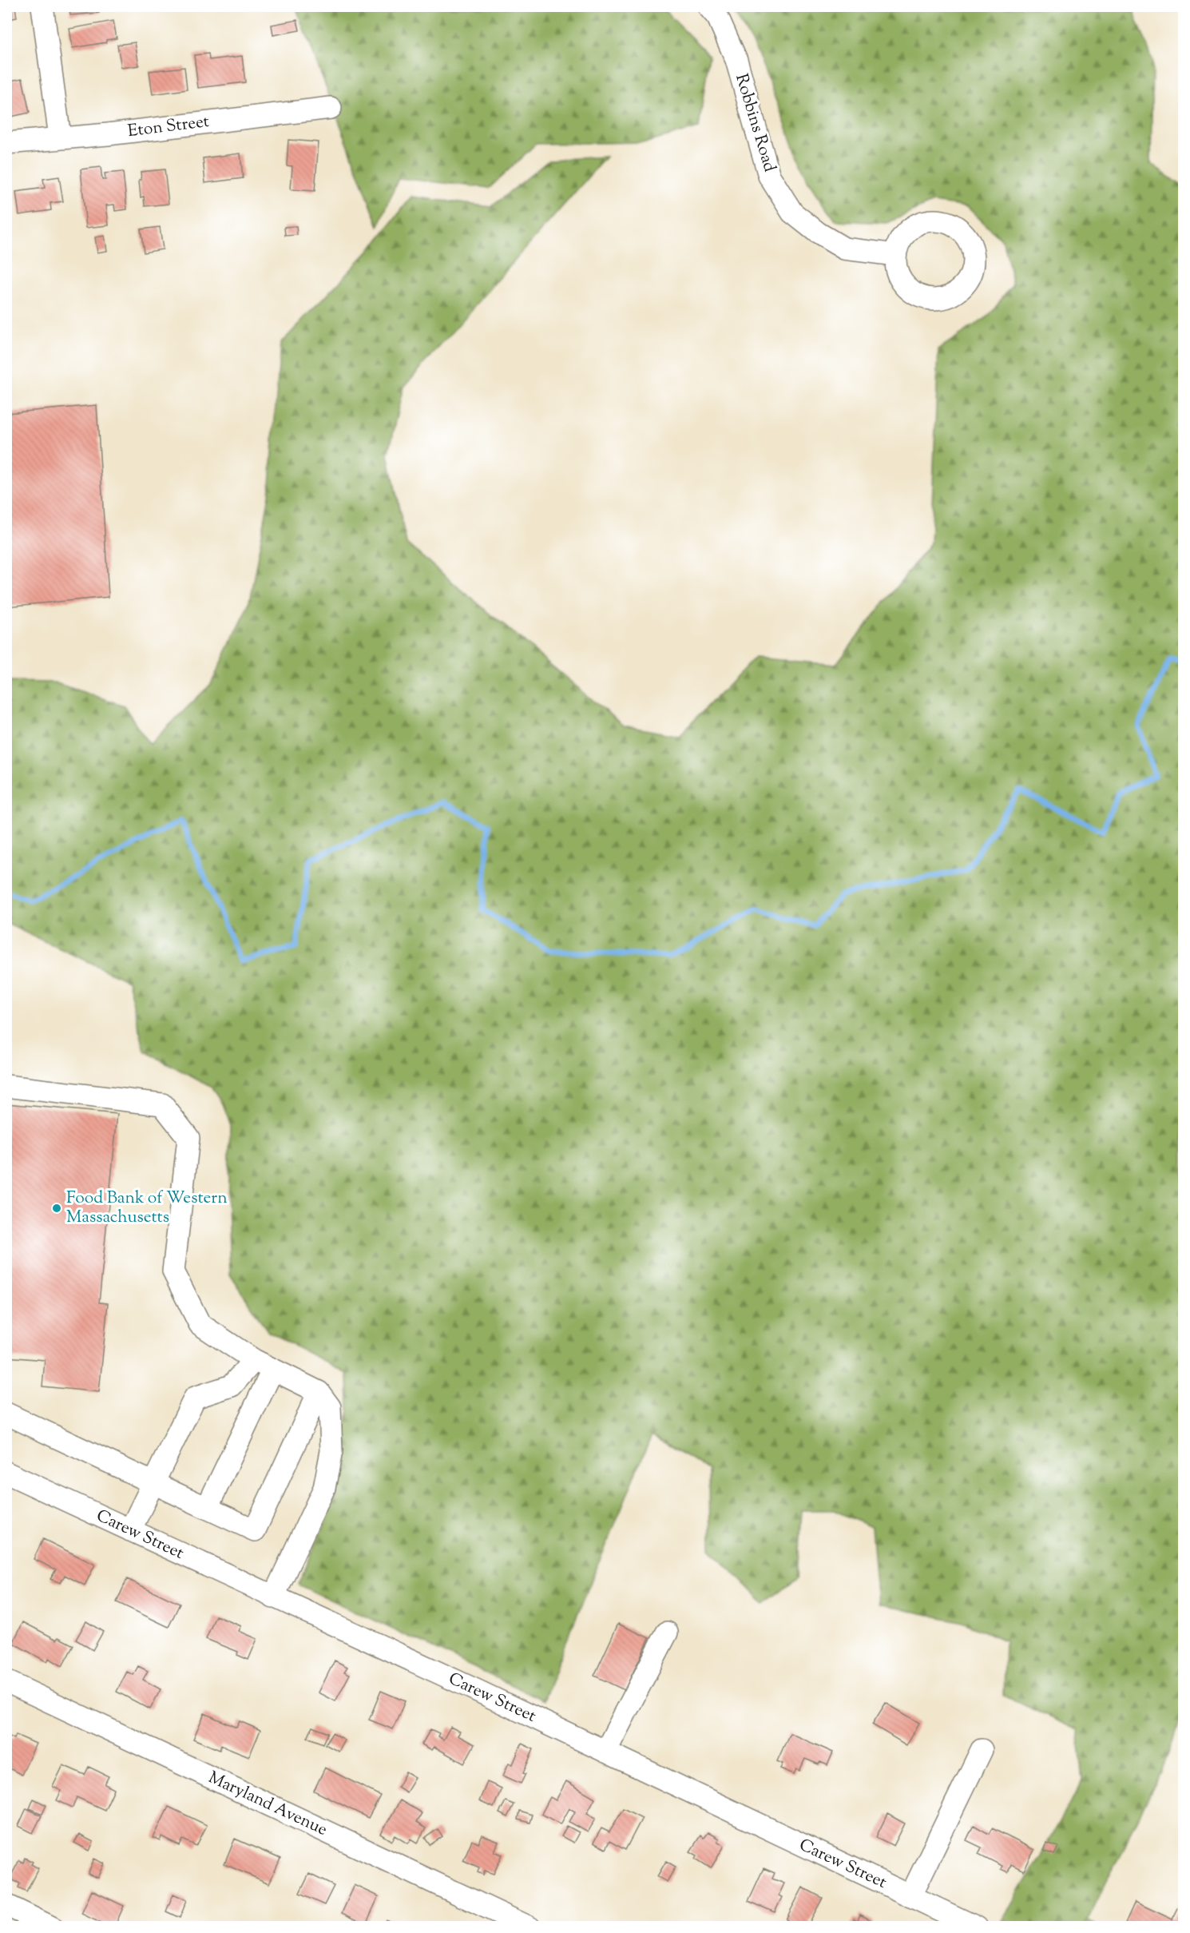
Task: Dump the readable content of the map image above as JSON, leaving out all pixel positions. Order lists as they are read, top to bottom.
{
  "streets": {
    "street": [
      "Robbins Road",
      "Eton Street",
      "Carew Street",
      "Maryland Avenue"
    ]
  },
  "places": ["Food Bank of Western Massachusetts"]
}
